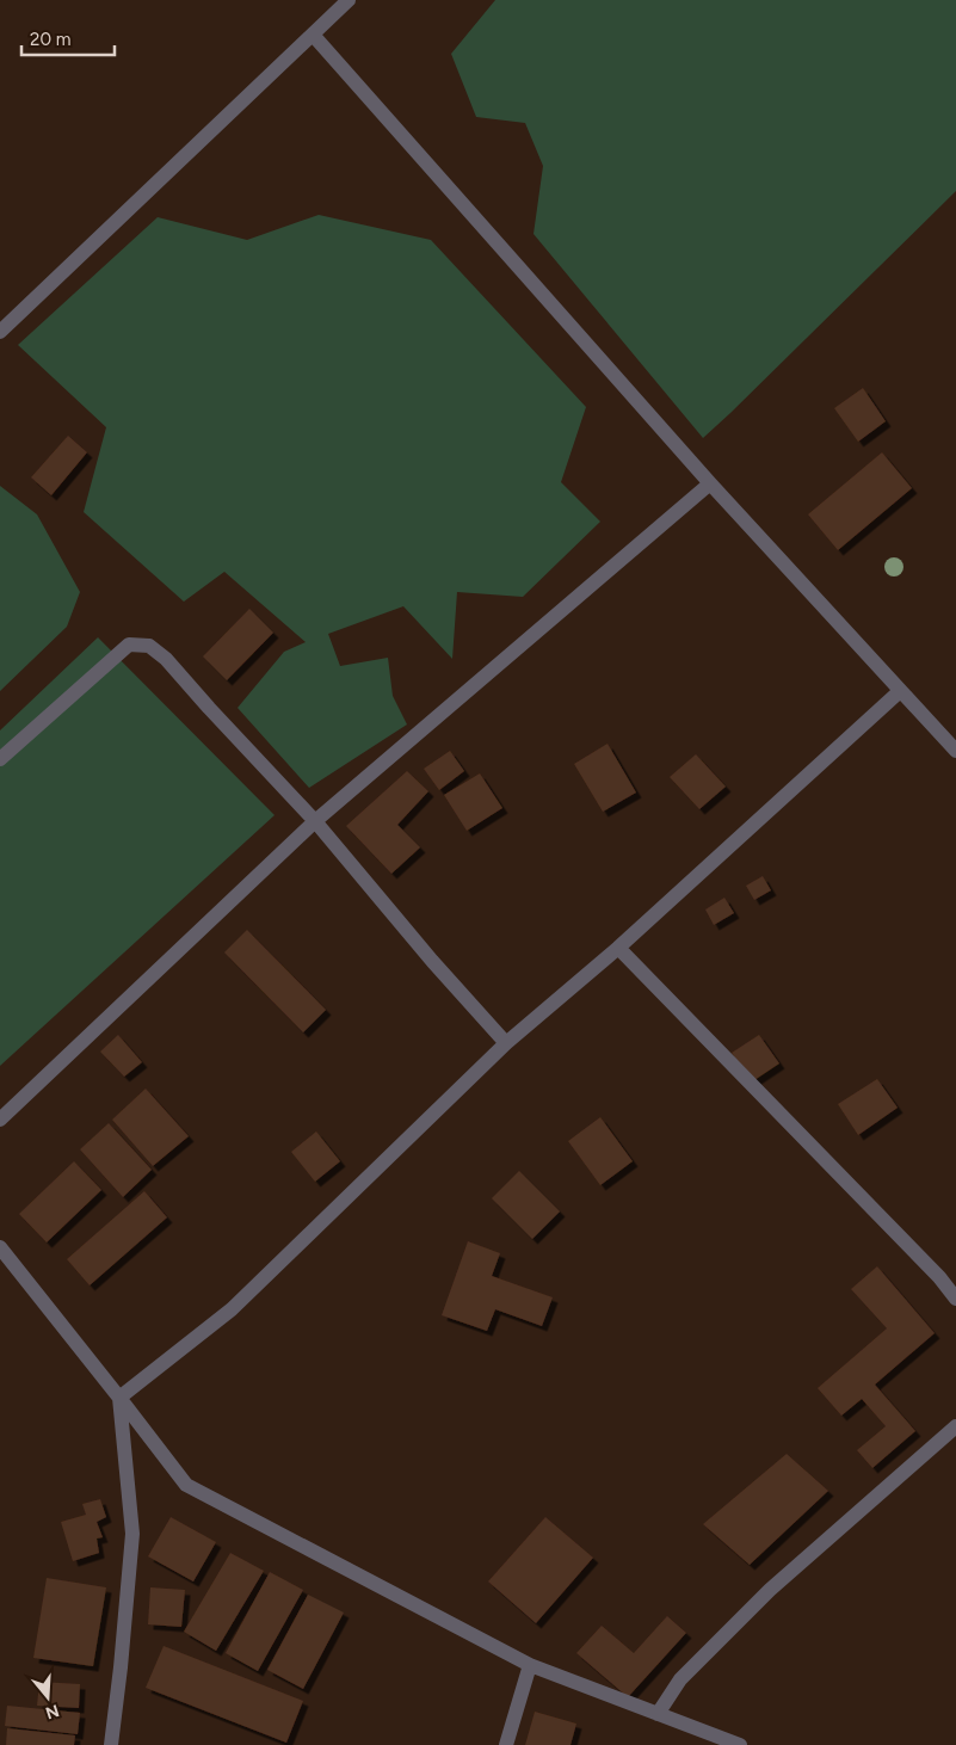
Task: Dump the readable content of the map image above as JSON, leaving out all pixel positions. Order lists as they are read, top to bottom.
{
  "scale_bar": "20 m",
  "north": "bottom"
}
